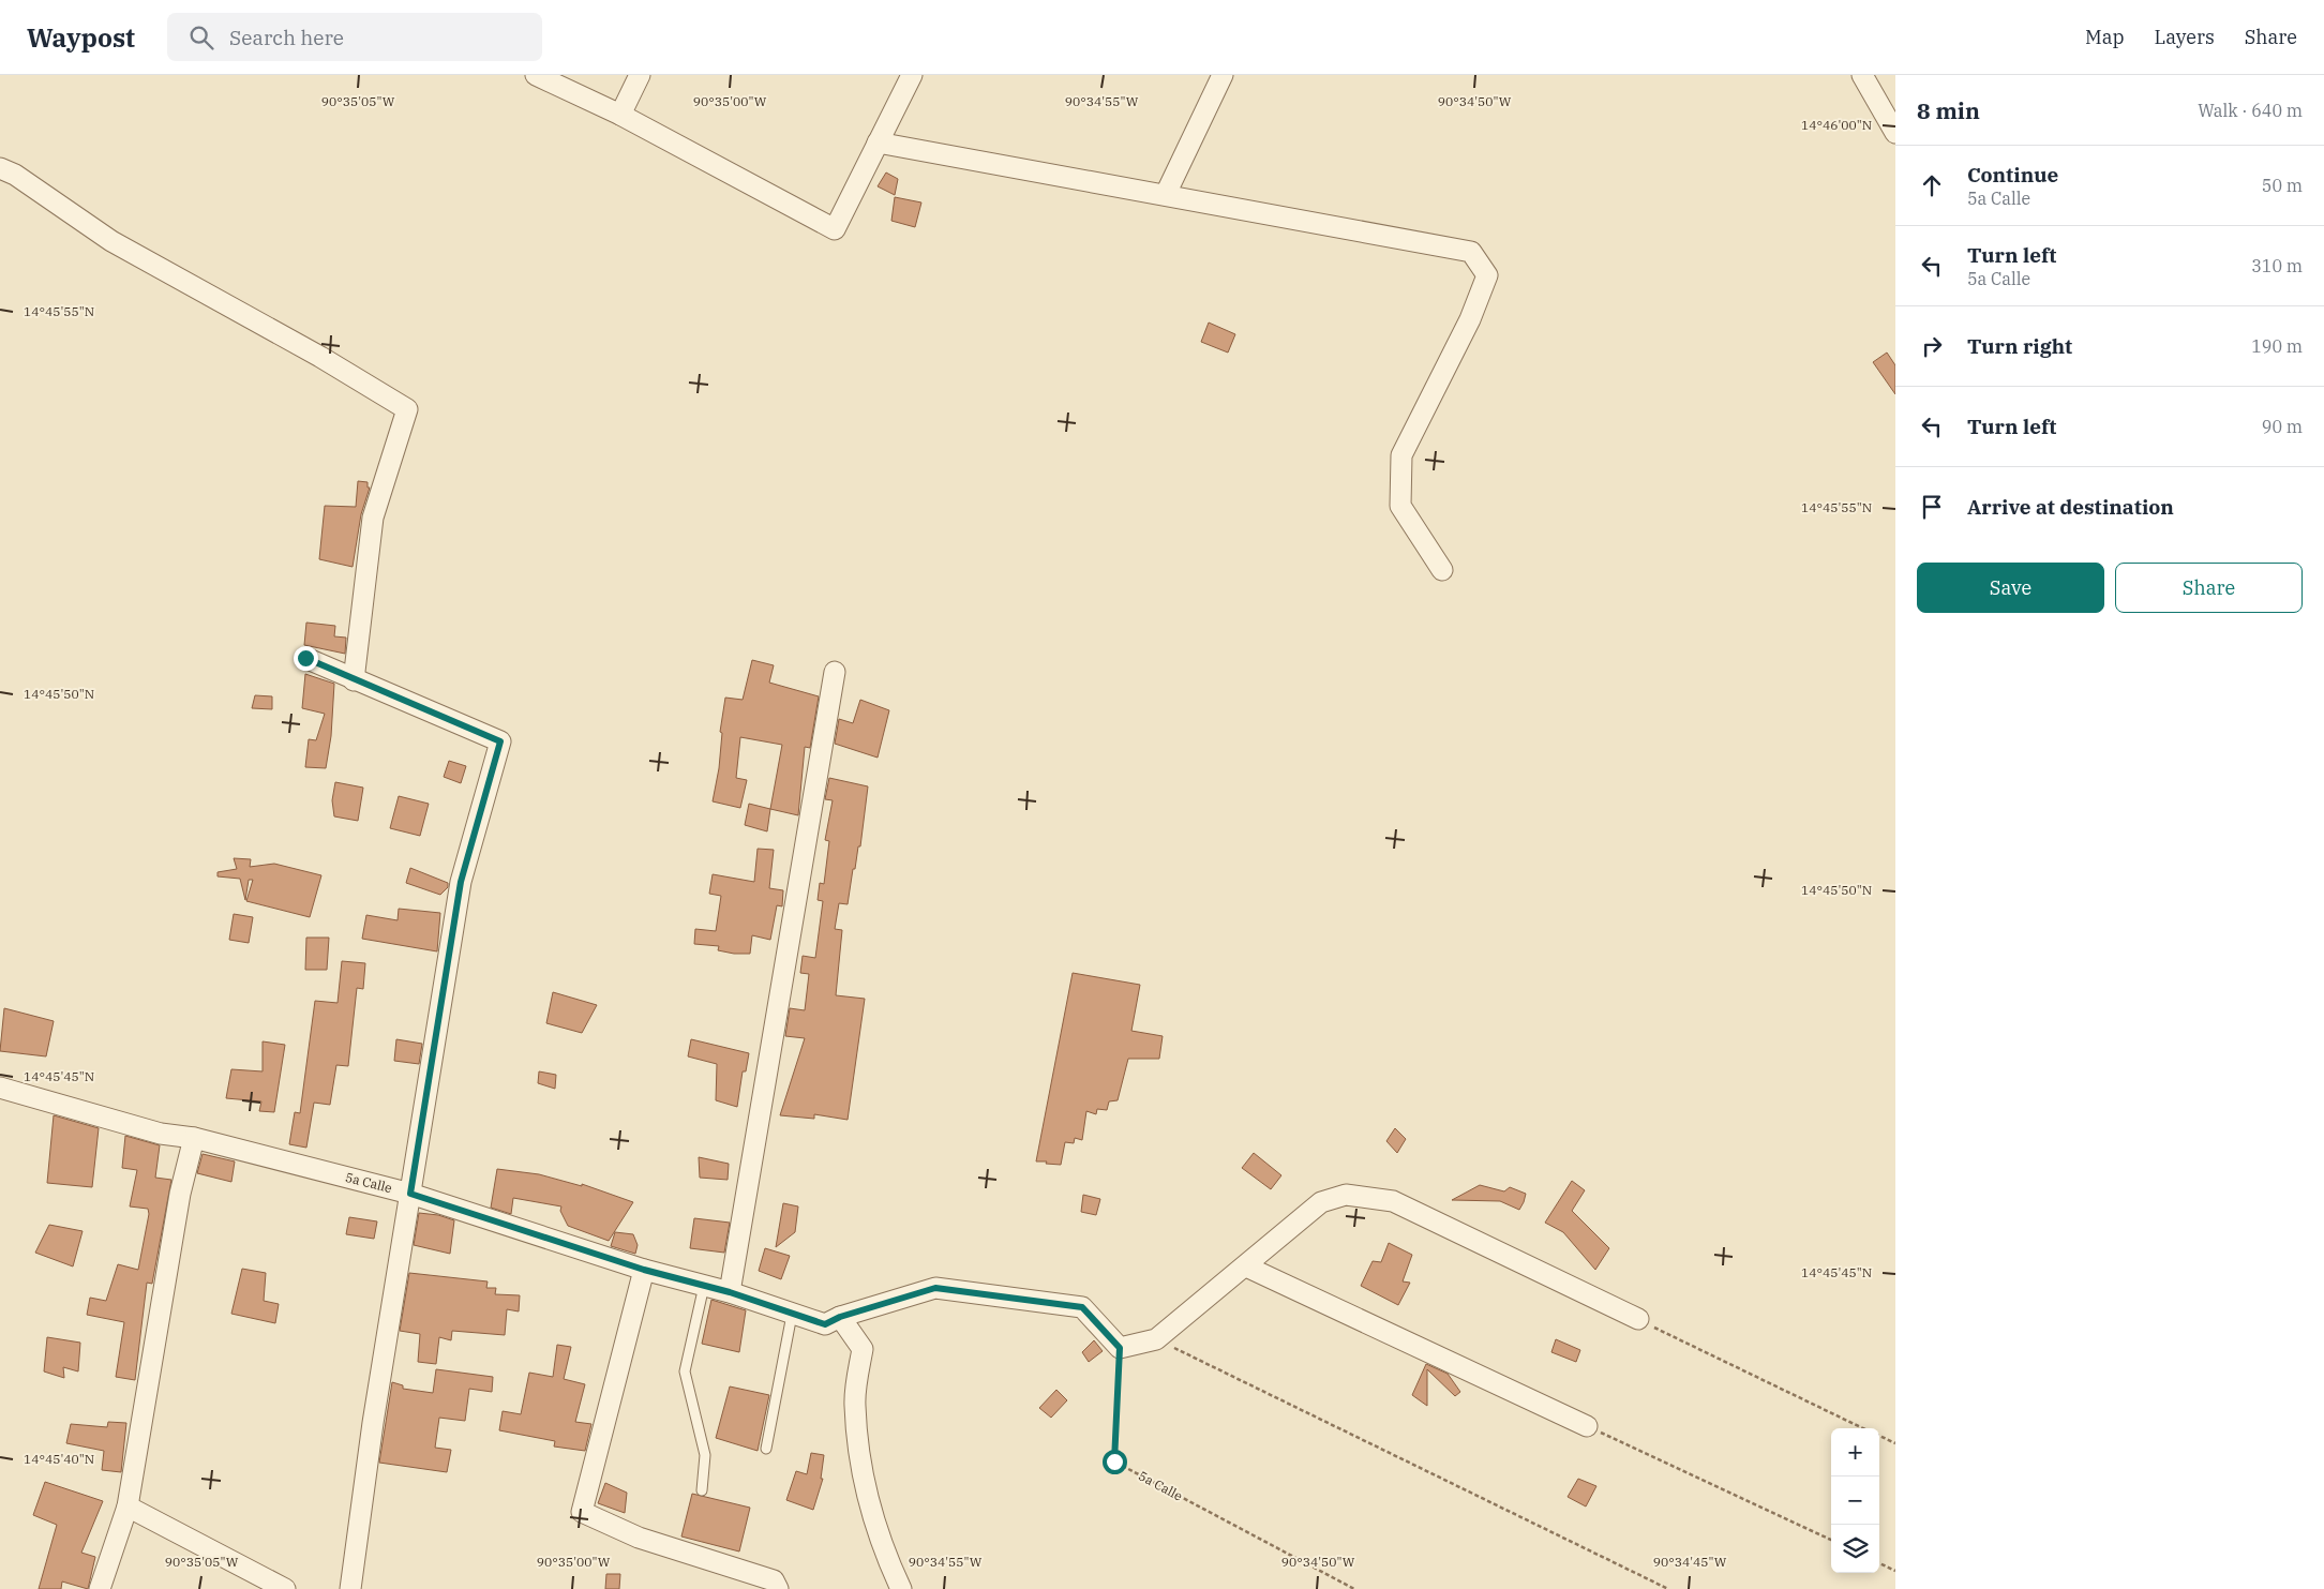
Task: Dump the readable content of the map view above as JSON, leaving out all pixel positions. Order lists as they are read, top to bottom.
{
  "streets": {
    "street": ["5a Calle"]
  },
  "page": {
    "header": "Waypost",
    "search": "Search here",
    "nav": ["Map", "Layers", "Share"],
    "heading": ["8 min", "Walk · 640 m"],
    "list": [
      ["Continue", "5a Calle", "50 m"],
      ["Turn left", "5a Calle", "310 m"],
      ["Turn right", "190 m"],
      ["Turn left", "90 m"],
      "Arrive at destination"
    ],
    "buttons": ["Save", "Share"],
    "map_buttons": ["+", "−"]
  },
  "coordinates": [
    "90°35'05\"W",
    "90°35'00\"W",
    "90°34'55\"W",
    "90°34'50\"W",
    "14°46'00\"N",
    "14°45'55\"N",
    "14°45'50\"N",
    "14°45'45\"N",
    "14°45'40\"N",
    "90°34'45\"W"
  ]
}
